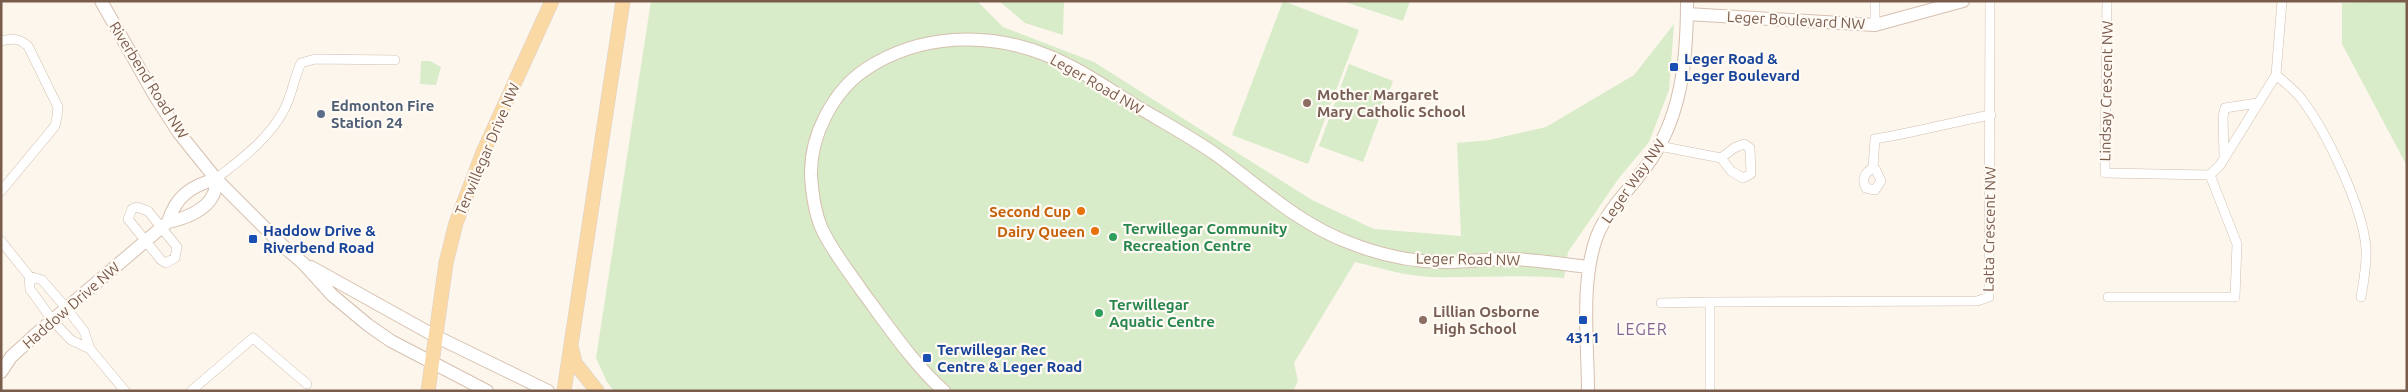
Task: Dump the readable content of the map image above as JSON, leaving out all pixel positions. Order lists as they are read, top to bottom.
{
  "streets": {
    "main road": ["Terwillegar Drive NW"],
    "street": [
      "Leger Boulevard NW",
      "Riverbend Road NW",
      "Leger Road NW",
      "Lindsay Crescent NW",
      "Leger Way NW",
      "Latta Crescent NW",
      "Haddow Drive NW"
    ]
  },
  "crossings": [
    ["Leger Boulevard NW", "Leger Way NW"],
    ["Riverbend Road NW", "Terwillegar Drive NW"],
    ["Riverbend Road NW", "Haddow Drive NW"],
    ["Leger Road NW", "Leger Way NW"]
  ],
  "districts": ["LEGER"],
  "places": {
    "transit": [
      "Leger Road & Leger Boulevard",
      "Haddow Drive & Riverbend Road",
      "4311",
      "Terwillegar Rec Centre & Leger Road"
    ],
    "other": [
      "Mother Margaret Mary Catholic School",
      "Edmonton Fire Station 24",
      "Second Cup",
      "Dairy Queen",
      "Terwillegar Community Recreation Centre",
      "Terwillegar Aquatic Centre",
      "Lillian Osborne High School"
    ]
  }
}
